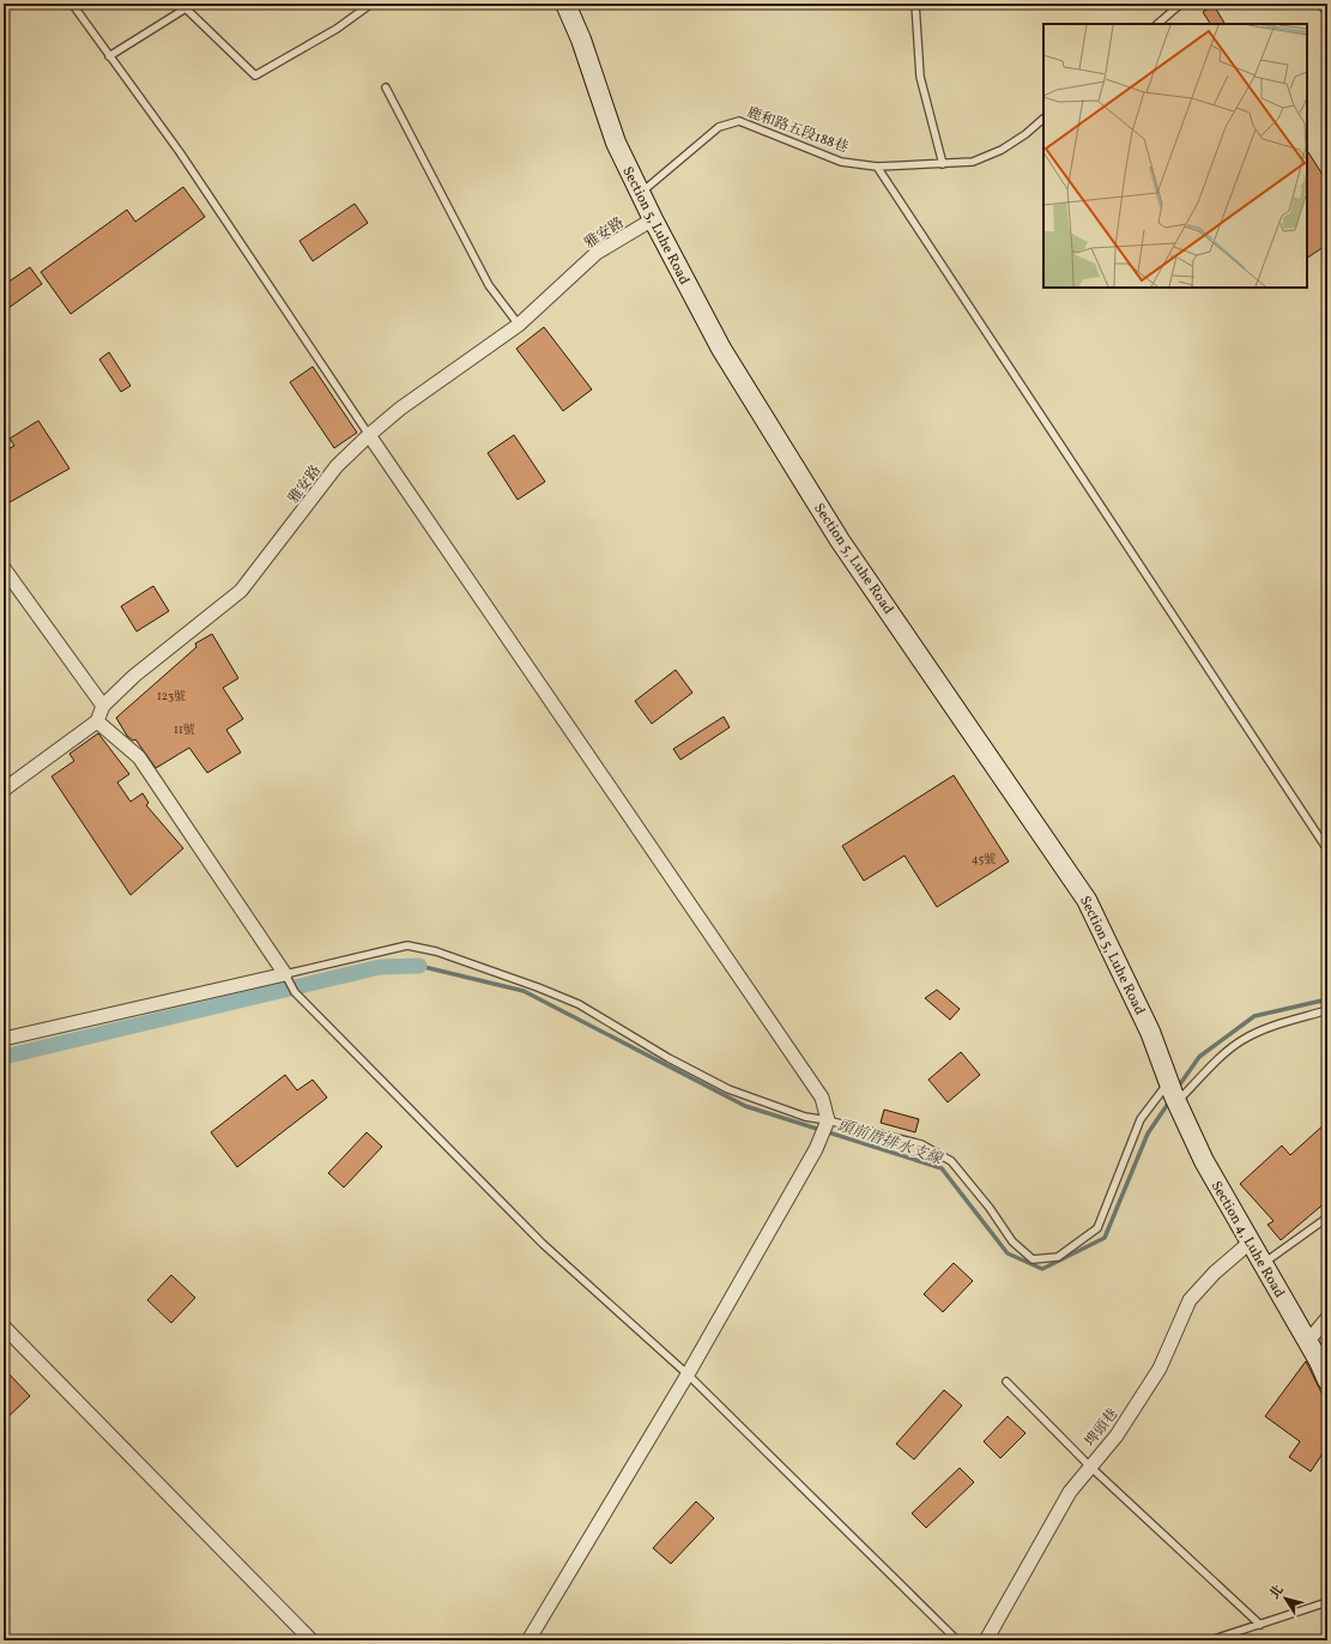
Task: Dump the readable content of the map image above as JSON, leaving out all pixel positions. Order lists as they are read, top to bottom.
{
  "streets": {
    "main road": ["Section 5, Luhe Road", "Section 4, Luhe Road"],
    "street": ["雅安路", "埤頭巷"],
    "lane": ["鹿和路五段188巷"]
  },
  "crossings": [
    ["鹿和路五段188巷", "Section 5, Luhe Road"],
    ["Section 5, Luhe Road", "雅安路"],
    ["Section 5, Luhe Road", "Section 4, Luhe Road"],
    ["Section 4, Luhe Road", "埤頭巷"]
  ],
  "water": ["頭前厝排水支線"],
  "house_numbers": ["123號", "11號", "45號"],
  "north": "top left"
}
